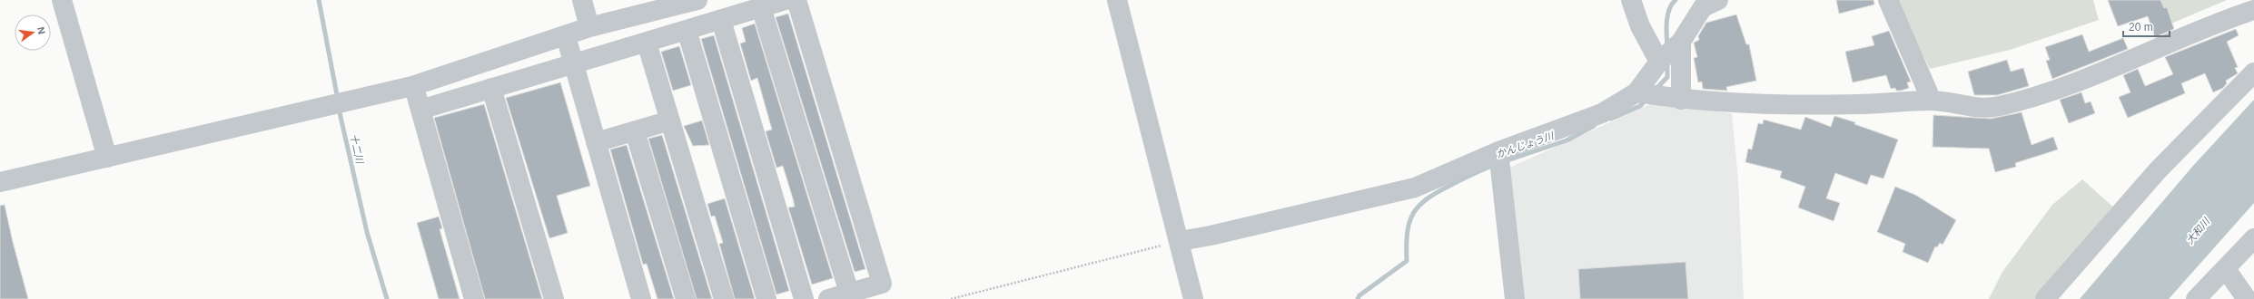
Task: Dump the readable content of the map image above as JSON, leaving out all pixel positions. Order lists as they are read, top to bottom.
{
  "water": ["かんじょう川", "十二川", "大和川"],
  "scale_bar": "20 m",
  "north": "right"
}
